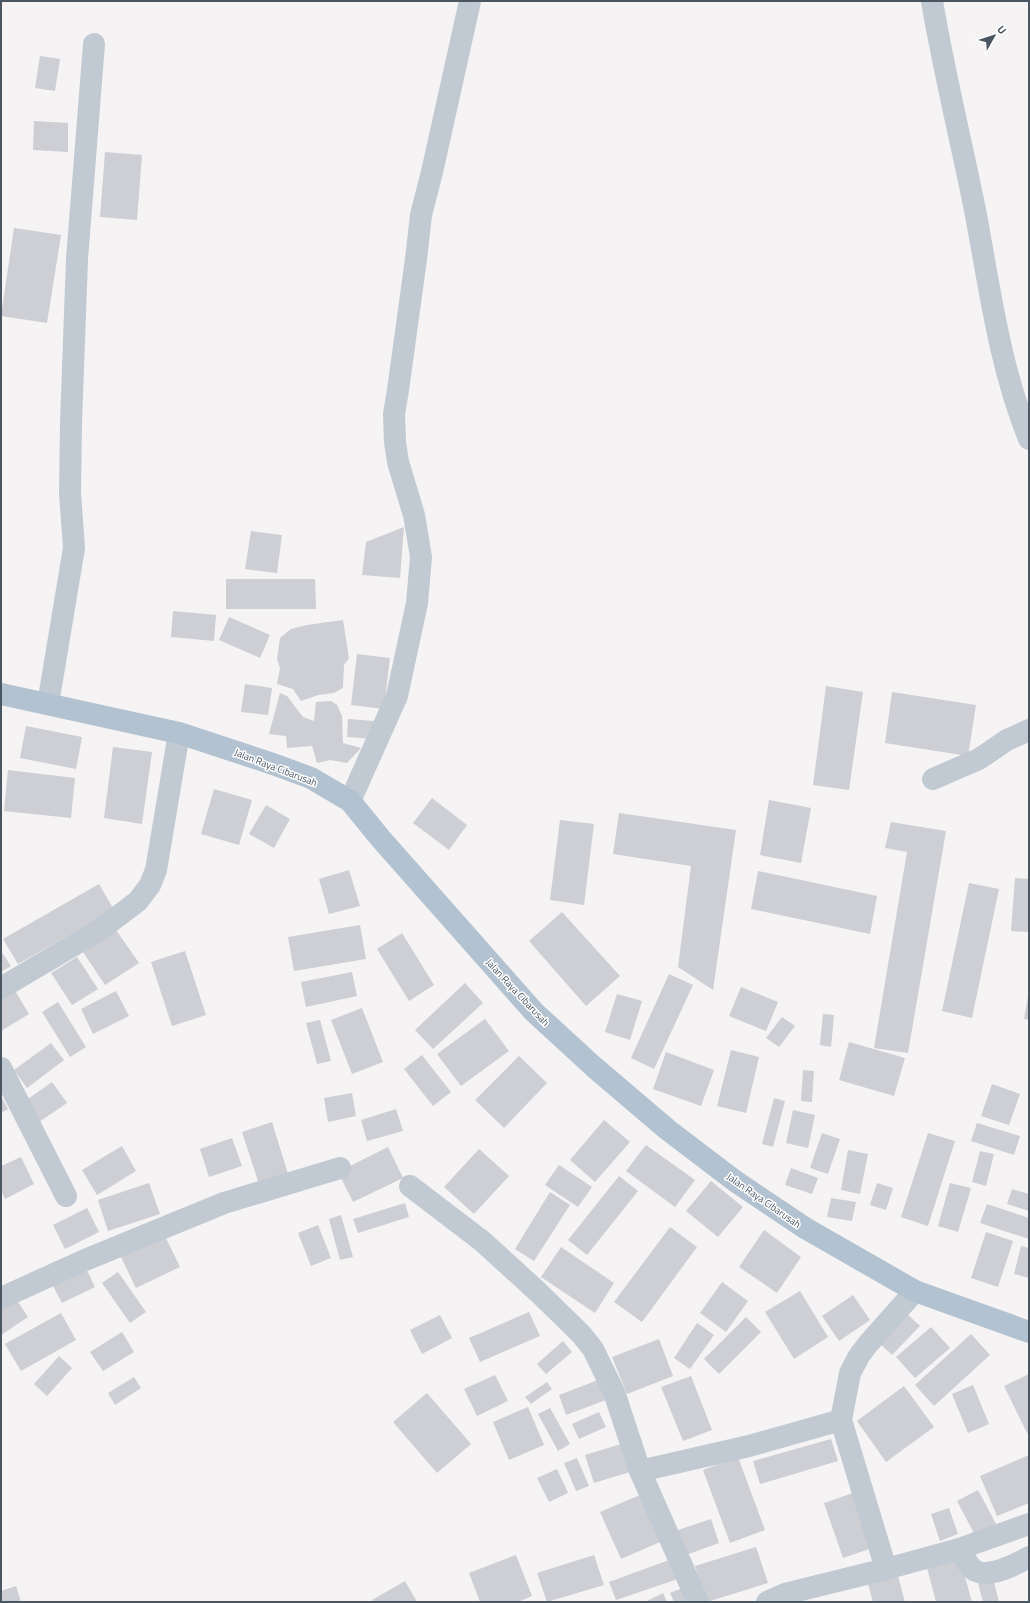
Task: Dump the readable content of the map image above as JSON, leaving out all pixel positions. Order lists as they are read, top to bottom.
{
  "streets": {
    "main road": ["Jalan Raya Cibarusah"]
  },
  "north": "top right"
}
